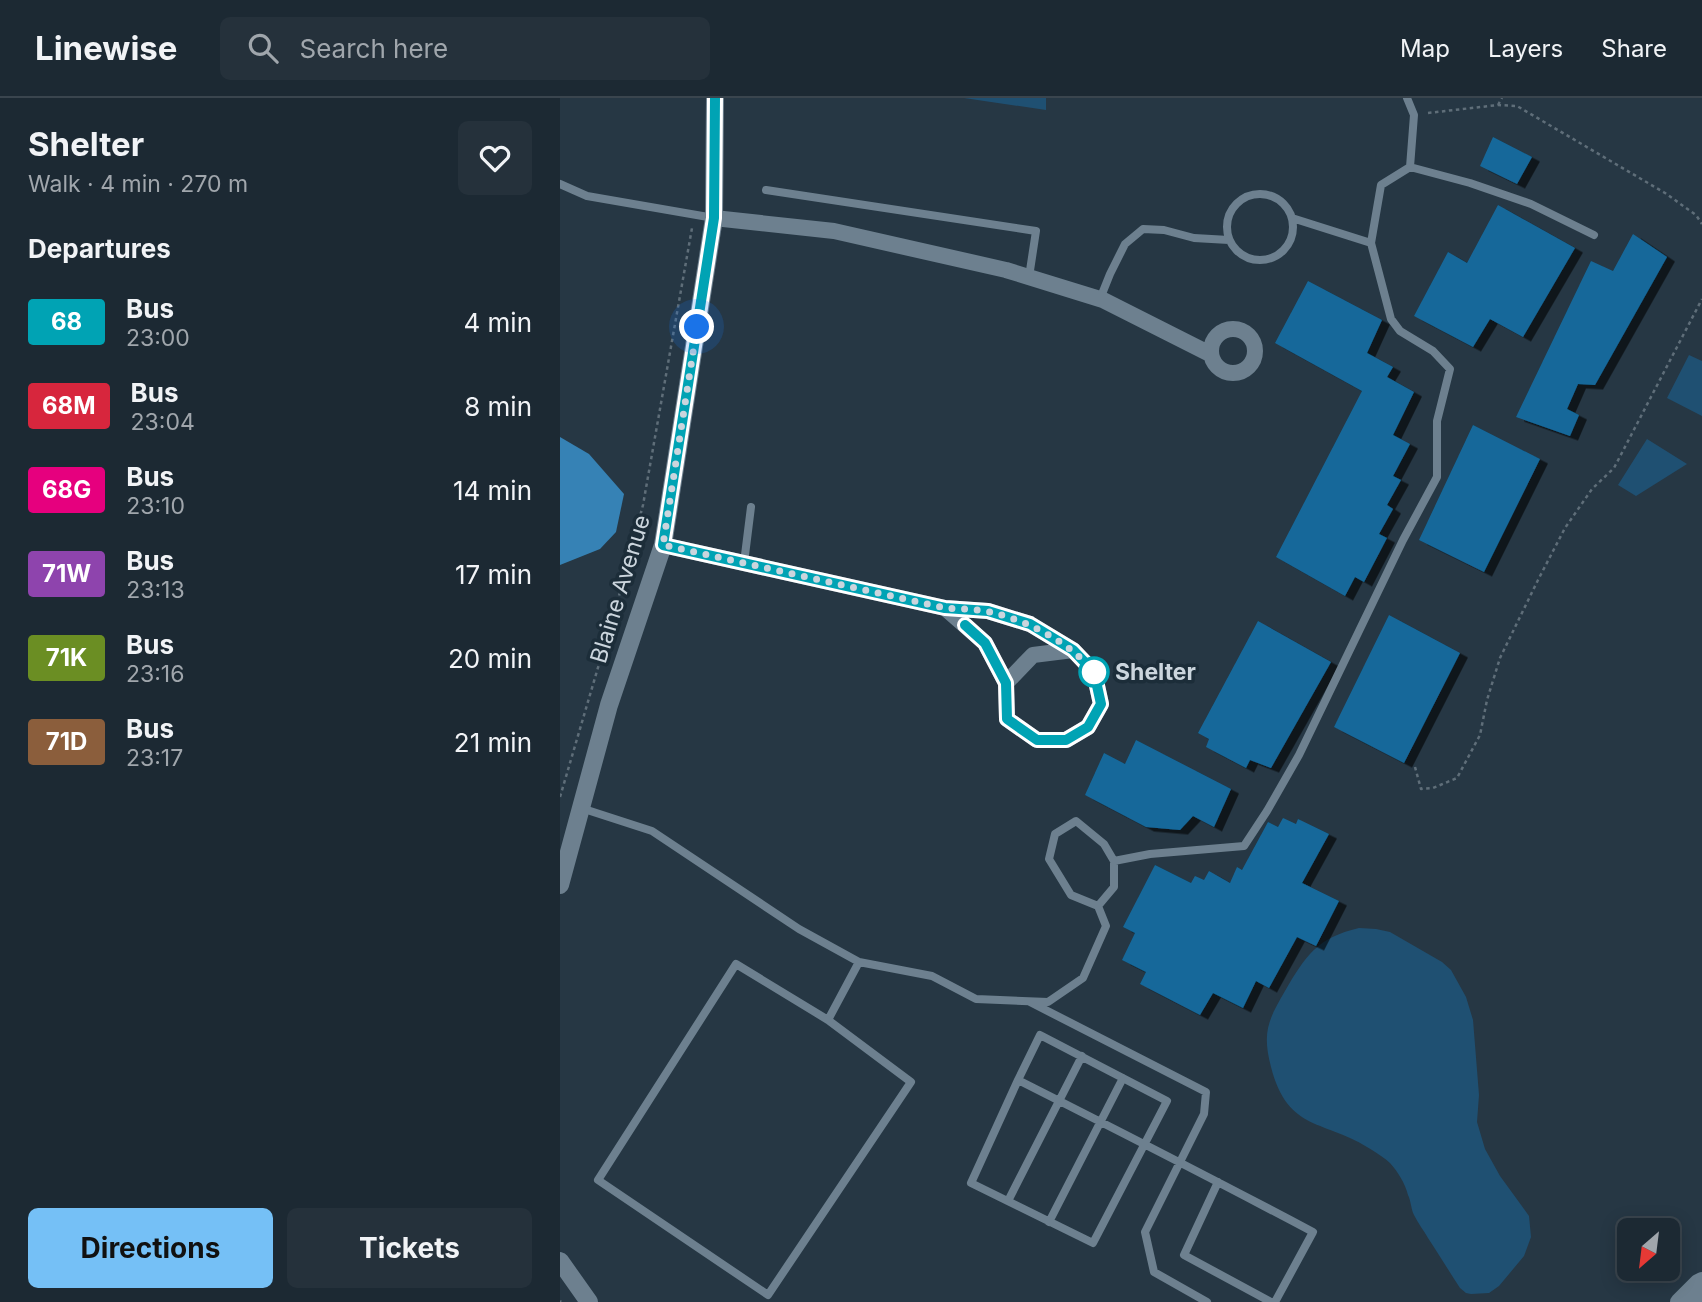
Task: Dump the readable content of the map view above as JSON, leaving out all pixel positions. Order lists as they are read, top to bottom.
{
  "streets": {
    "street": ["Blaine Avenue"]
  },
  "places": ["Shelter"],
  "lines": ["bus line 68"],
  "north": "bottom left",
  "page": {
    "header": "Linewise",
    "search": "Search here",
    "nav": ["Map", "Layers", "Share"],
    "heading": [
      ["Shelter", "Walk · 4 min · 270 m"],
      "Departures"
    ],
    "list": [
      {
        "mark": "68",
        "name": "Bus",
        "note": "23:00",
        "value": "4 min"
      },
      {
        "mark": "68M",
        "name": "Bus",
        "note": "23:04",
        "value": "8 min"
      },
      {
        "mark": "68G",
        "name": "Bus",
        "note": "23:10",
        "value": "14 min"
      },
      {
        "mark": "71W",
        "name": "Bus",
        "note": "23:13",
        "value": "17 min"
      },
      {
        "mark": "71K",
        "name": "Bus",
        "note": "23:16",
        "value": "20 min"
      },
      {
        "mark": "71D",
        "name": "Bus",
        "note": "23:17",
        "value": "21 min"
      }
    ],
    "buttons": ["Directions", "Tickets"]
  }
}
